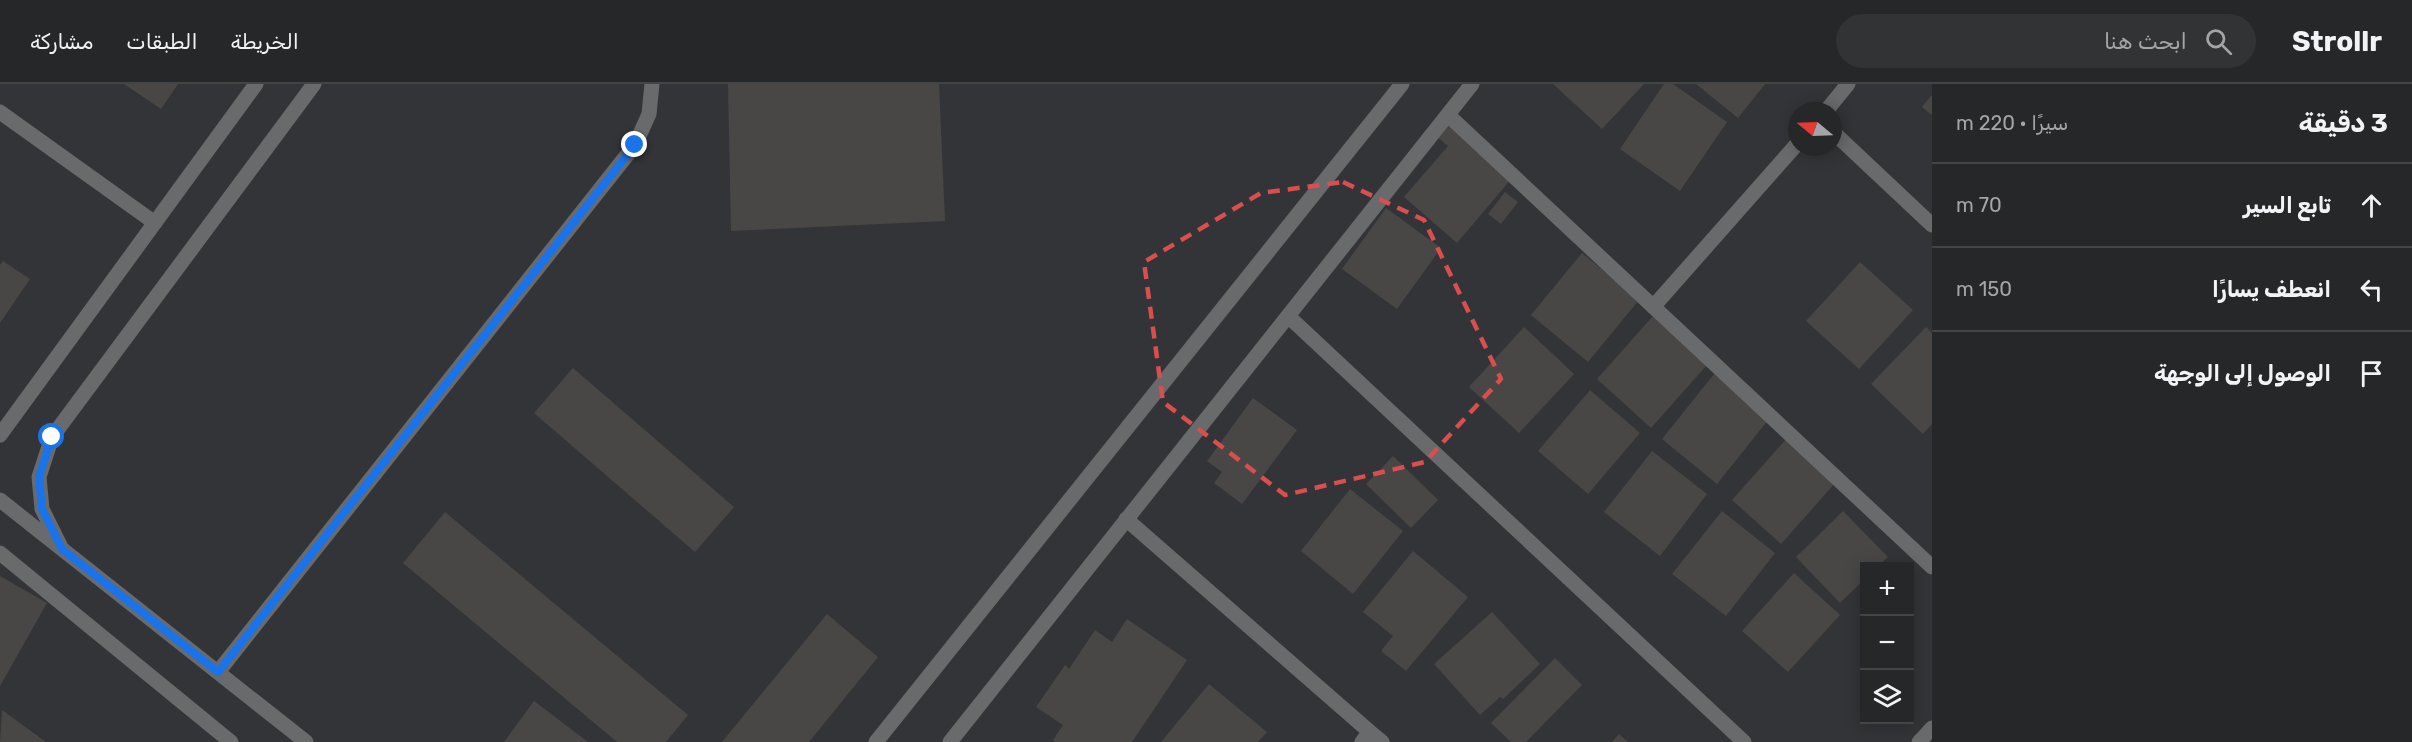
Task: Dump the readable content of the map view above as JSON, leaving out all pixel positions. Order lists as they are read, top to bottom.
{
  "north": "left",
  "page": {
    "header": "Strollr",
    "search": "ابحث هنا",
    "nav": ["الخريطة", "الطبقات", "مشاركة"],
    "heading": ["3 دقيقة", "سيرًا · 220 m"],
    "list": [
      ["تابع السير", "70 m"],
      ["انعطف يسارًا", "150 m"],
      "الوصول إلى الوجهة"
    ],
    "map_buttons": ["+", "−"]
  }
}
